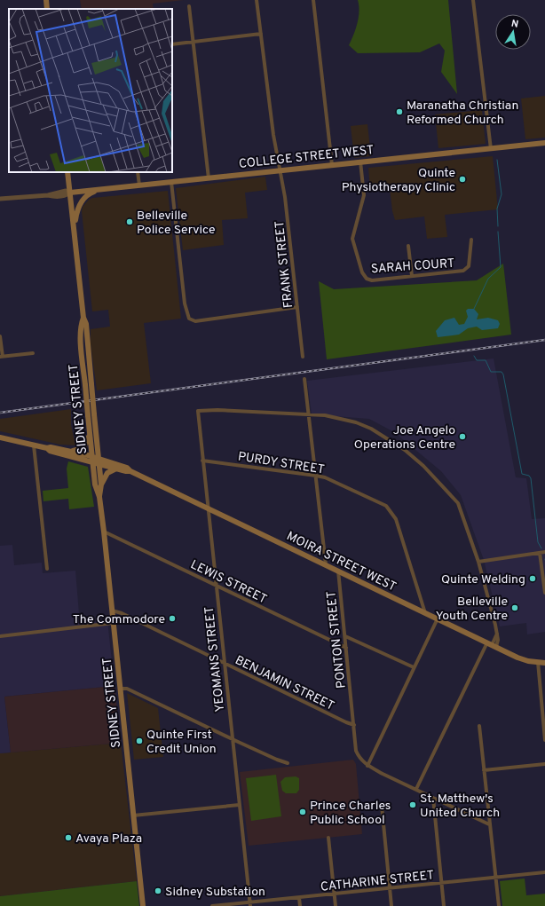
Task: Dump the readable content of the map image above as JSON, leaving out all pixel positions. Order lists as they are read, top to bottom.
{
  "streets": {
    "main road": ["COLLEGE STREET WEST", "SIDNEY STREET", "MOIRA STREET WEST"],
    "street": [
      "FRANK STREET",
      "SARAH COURT",
      "PURDY STREET",
      "LEWIS STREET",
      "PONTON STREET",
      "YEOMANS STREET",
      "BENJAMIN STREET",
      "CATHARINE STREET"
    ]
  },
  "crossings": [
    ["COLLEGE STREET WEST", "FRANK STREET"],
    ["COLLEGE STREET WEST", "SARAH COURT"],
    ["COLLEGE STREET WEST", "SIDNEY STREET"],
    ["SIDNEY STREET", "MOIRA STREET WEST"],
    ["SIDNEY STREET", "LEWIS STREET"],
    ["SIDNEY STREET", "BENJAMIN STREET"],
    ["PURDY STREET", "MOIRA STREET WEST"],
    ["PURDY STREET", "YEOMANS STREET"],
    ["MOIRA STREET WEST", "PONTON STREET"],
    ["MOIRA STREET WEST", "YEOMANS STREET"],
    ["LEWIS STREET", "PONTON STREET"],
    ["LEWIS STREET", "YEOMANS STREET"],
    ["PONTON STREET", "BENJAMIN STREET"],
    ["YEOMANS STREET", "BENJAMIN STREET"],
    ["YEOMANS STREET", "CATHARINE STREET"]
  ],
  "places": [
    "Maranatha Christian Reformed Church",
    "Quinte Physiotherapy Clinic",
    "Belleville Police Service",
    "Joe Angelo Operations Centre",
    "Quinte Welding",
    "Belleville Youth Centre",
    "The Commodore",
    "Quinte First Credit Union",
    "St. Matthew's United Church",
    "Prince Charles Public School",
    "Avaya Plaza",
    "Sidney Substation"
  ],
  "north": "top"
}
